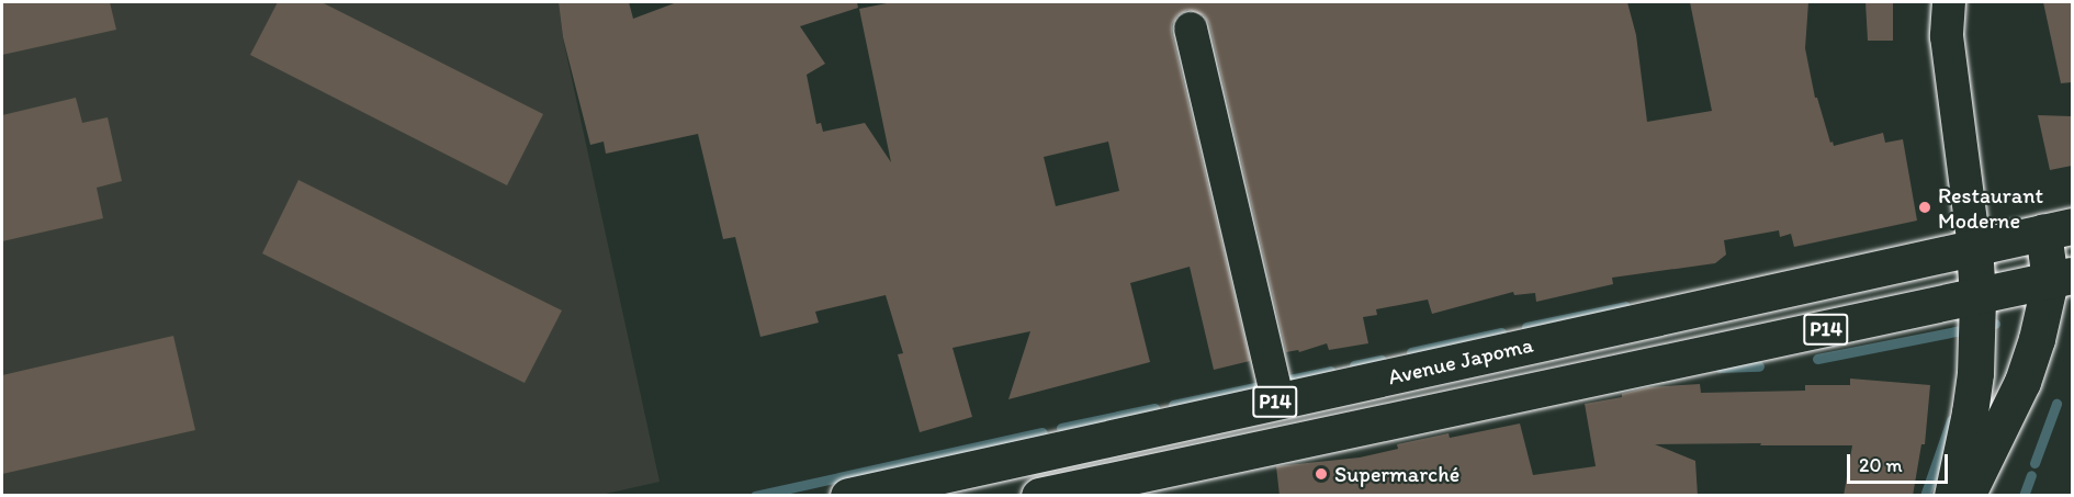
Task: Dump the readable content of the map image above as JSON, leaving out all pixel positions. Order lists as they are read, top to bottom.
{
  "streets": {
    "main road": ["P14", "Avenue Japoma"]
  },
  "places": ["Restaurant Moderne", "Supermarché"],
  "scale_bar": "20 m"
}
